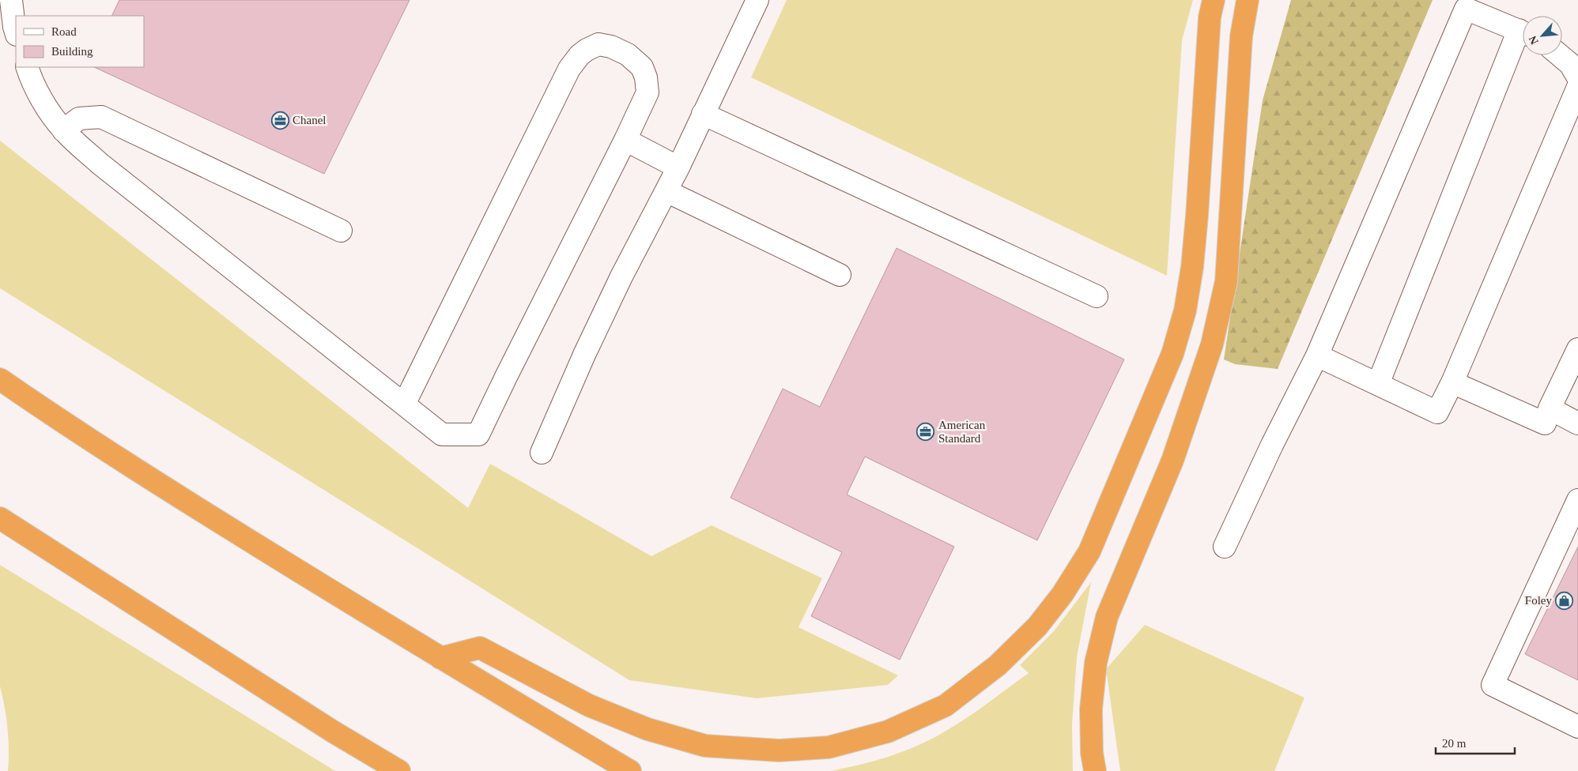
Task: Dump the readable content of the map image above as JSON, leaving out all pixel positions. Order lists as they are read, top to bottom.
{
  "places": {
    "office": ["Chanel", "American Standard"],
    "shop": ["Foley"]
  },
  "legend": ["Road", "Building"],
  "scale_bar": "20 m",
  "north": "bottom left"
}
